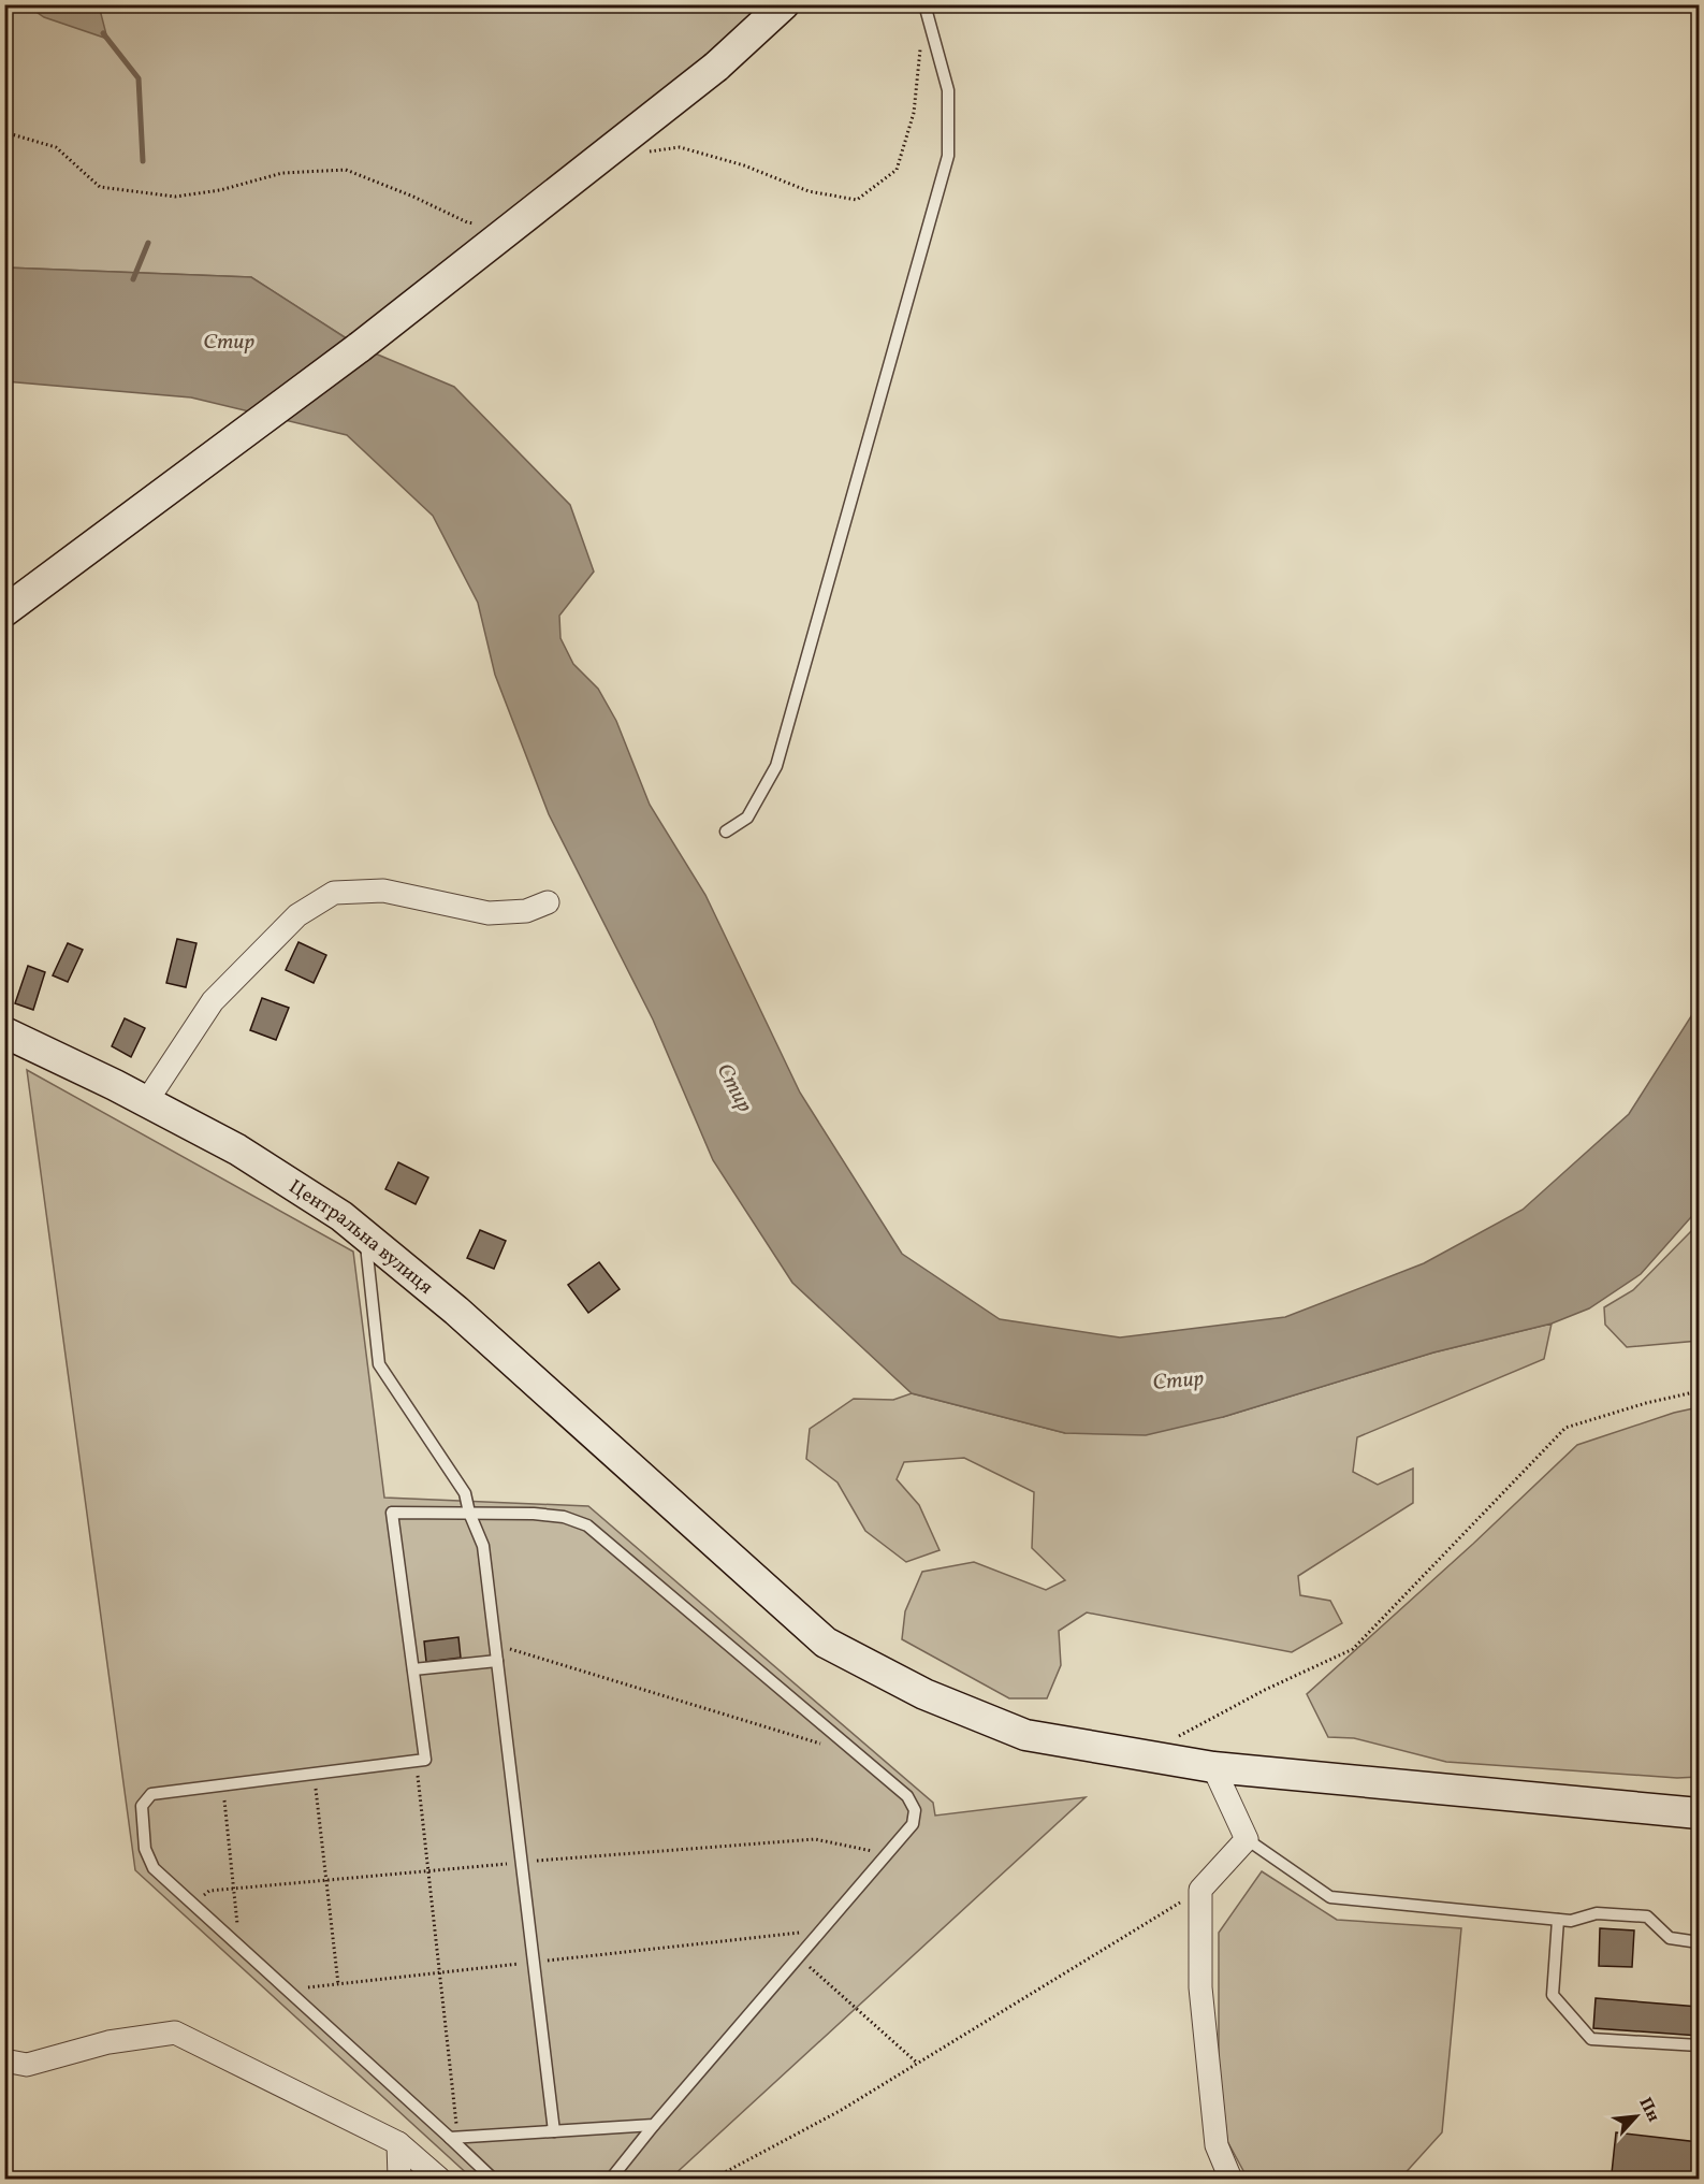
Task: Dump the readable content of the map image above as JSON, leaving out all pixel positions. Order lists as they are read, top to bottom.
{
  "streets": {
    "street": ["Центральна вулиця"]
  },
  "water": ["Стир"],
  "north": "top right"
}
